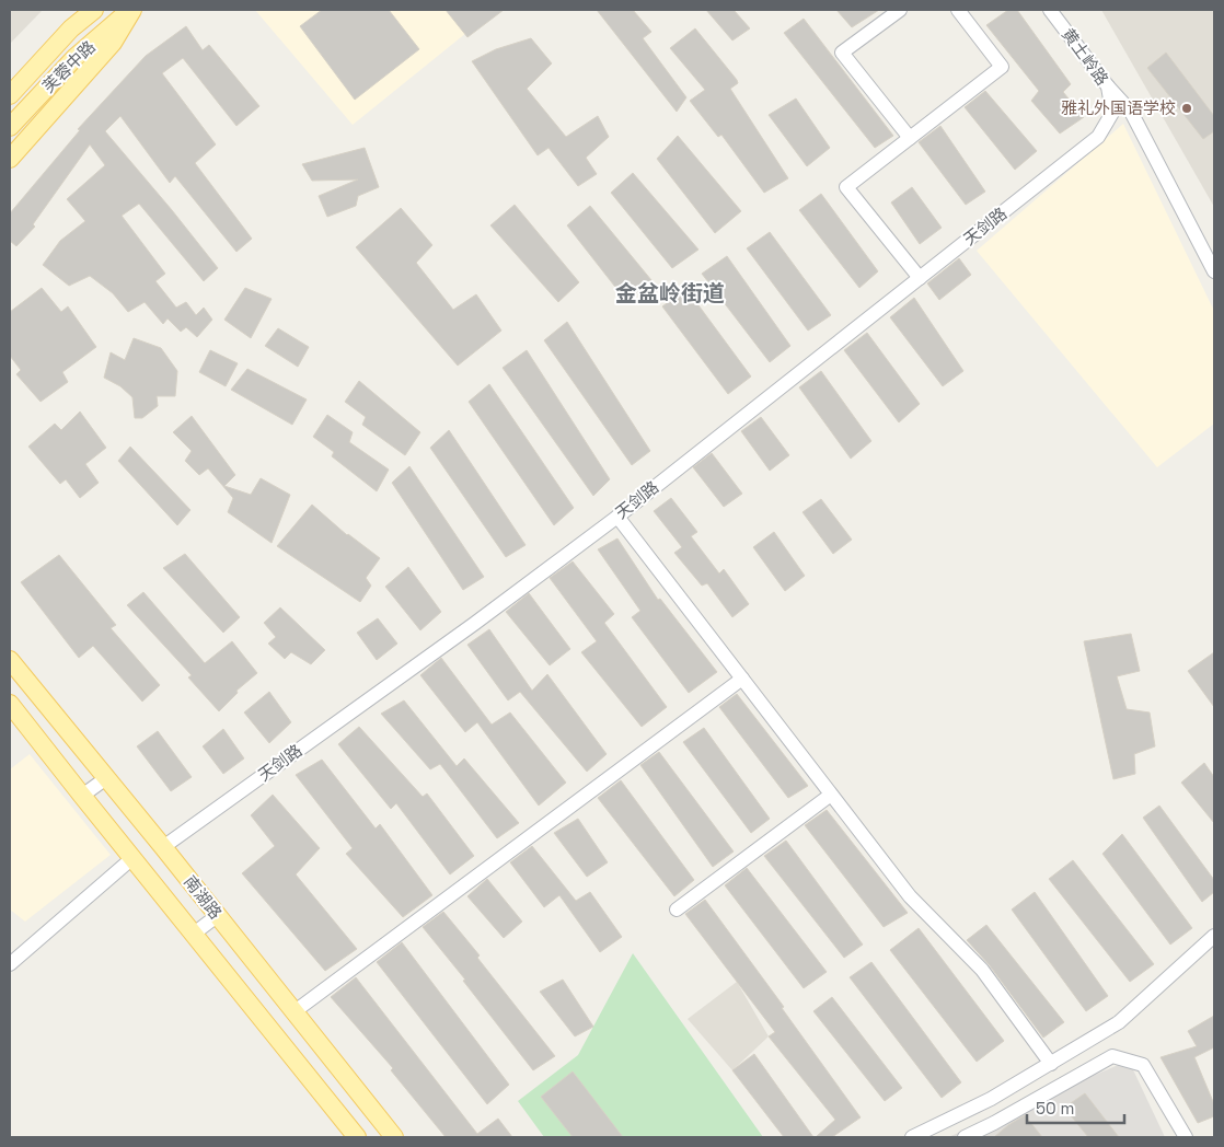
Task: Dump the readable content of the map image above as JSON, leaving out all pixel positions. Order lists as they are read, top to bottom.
{
  "streets": {
    "main road": ["芙蓉中路", "南湖路"],
    "street": ["黄土岭路", "天剑路"]
  },
  "crossings": [
    ["黄土岭路", "天剑路"],
    ["天剑路", "南湖路"]
  ],
  "districts": ["金盆岭街道"],
  "places": ["雅礼外国语学校"],
  "scale_bar": "50 m"
}
